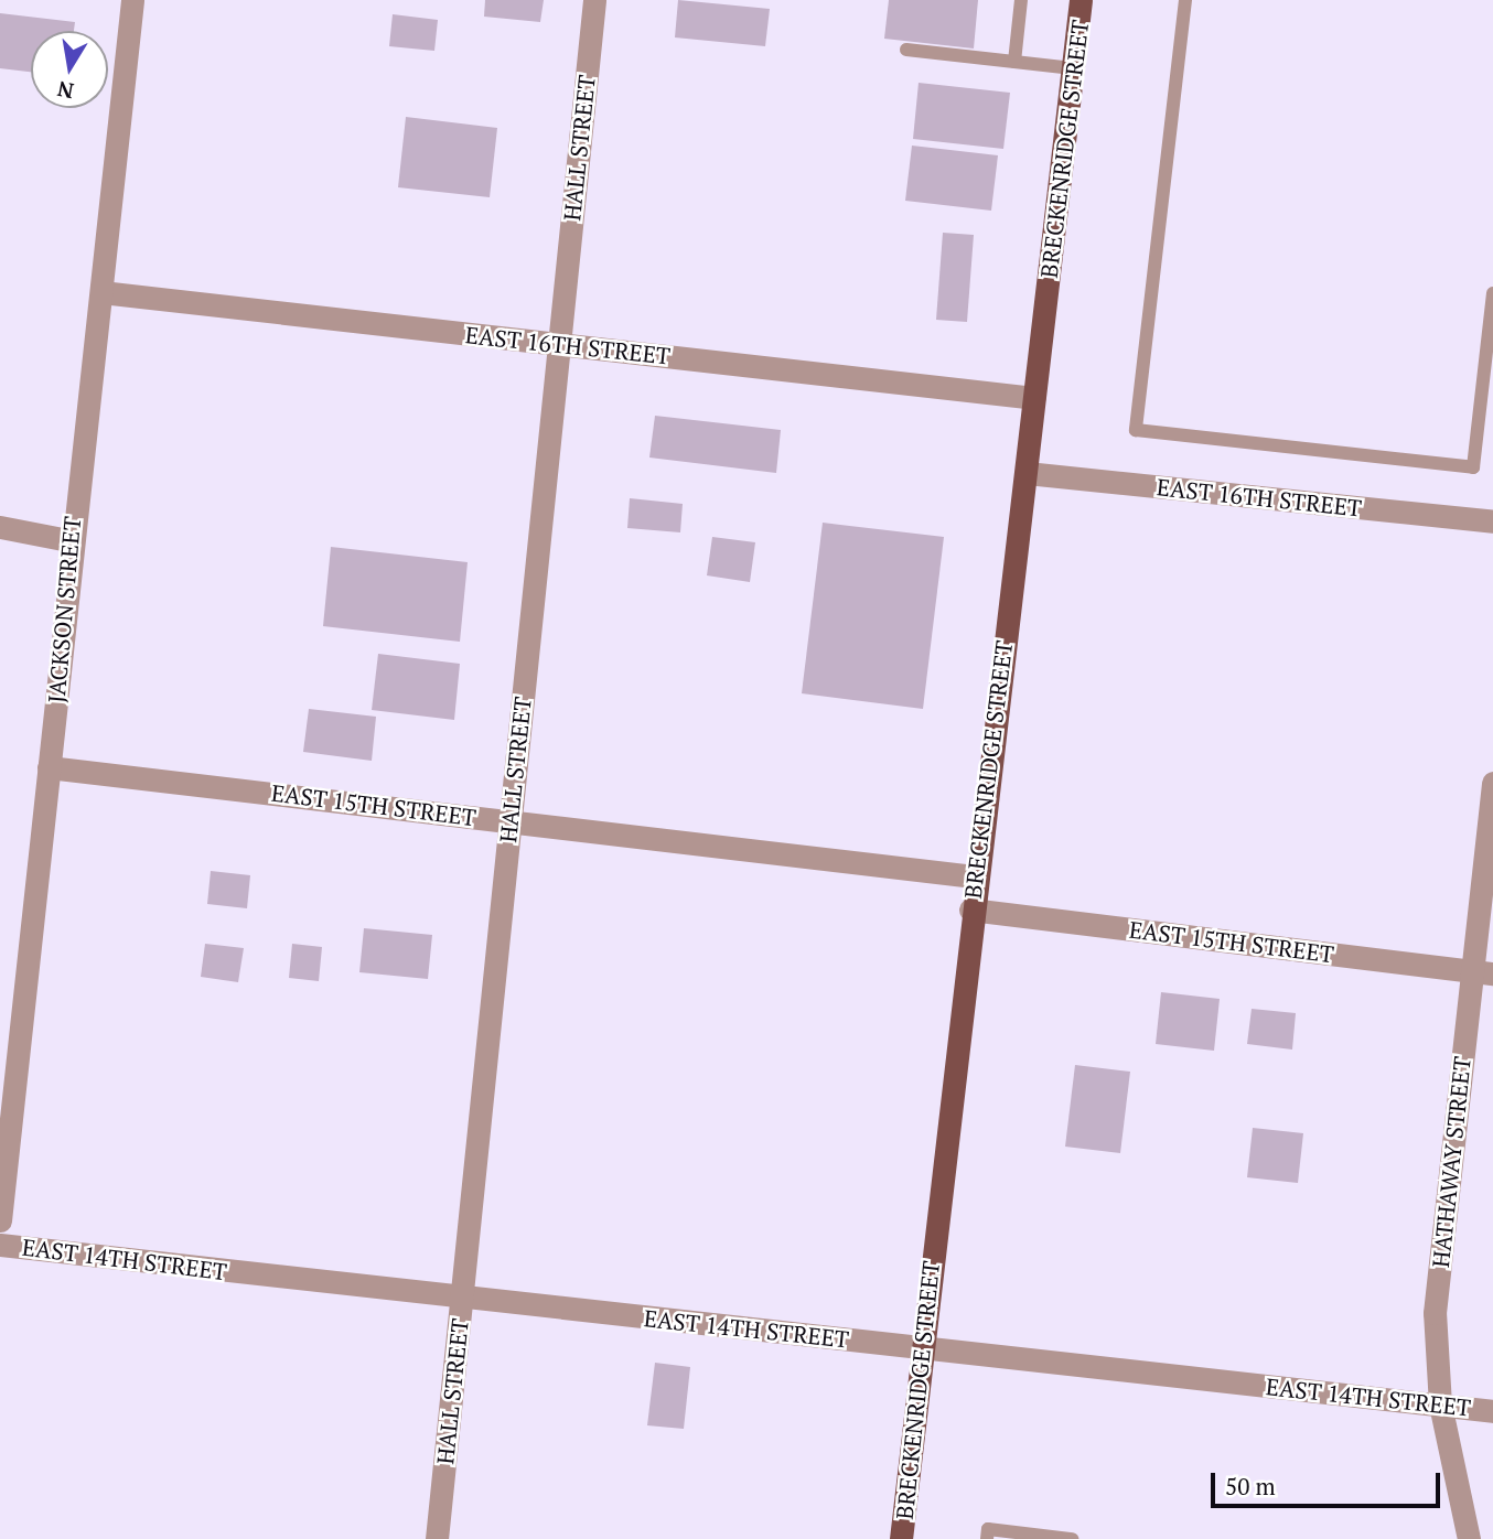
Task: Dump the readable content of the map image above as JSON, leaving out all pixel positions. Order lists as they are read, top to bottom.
{
  "streets": {
    "main road": ["BRECKENRIDGE STREET"],
    "street": [
      "HALL STREET",
      "EAST 16TH STREET",
      "JACKSON STREET",
      "EAST 15TH STREET",
      "HATHAWAY STREET",
      "EAST 14TH STREET"
    ]
  },
  "crossings": [
    ["HALL STREET", "EAST 16TH STREET"],
    ["HALL STREET", "EAST 15TH STREET"],
    ["HALL STREET", "EAST 14TH STREET"],
    ["BRECKENRIDGE STREET", "EAST 16TH STREET"],
    ["BRECKENRIDGE STREET", "EAST 15TH STREET"],
    ["BRECKENRIDGE STREET", "EAST 14TH STREET"],
    ["EAST 16TH STREET", "JACKSON STREET"],
    ["JACKSON STREET", "EAST 15TH STREET"],
    ["EAST 15TH STREET", "HATHAWAY STREET"],
    ["HATHAWAY STREET", "EAST 14TH STREET"]
  ],
  "scale_bar": "50 m",
  "north": "bottom"
}
